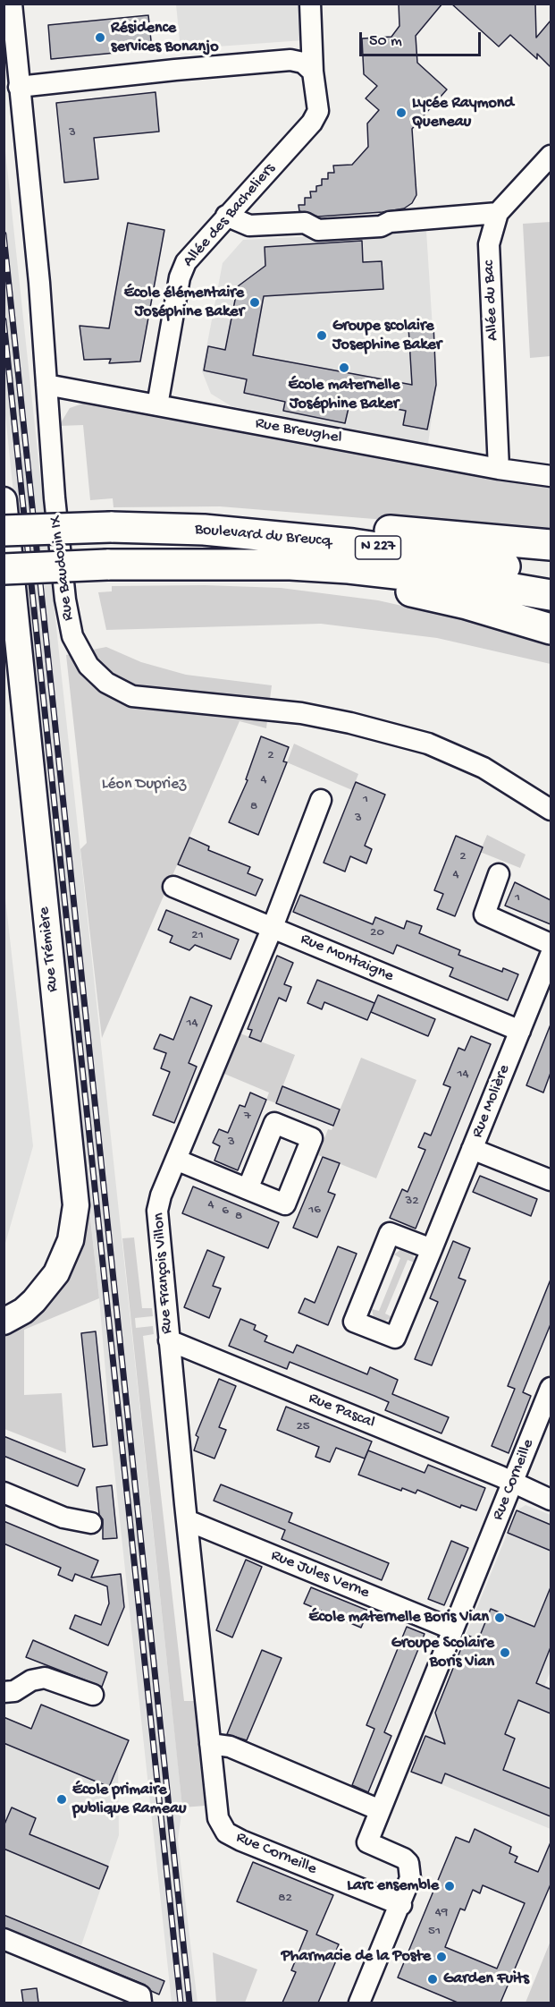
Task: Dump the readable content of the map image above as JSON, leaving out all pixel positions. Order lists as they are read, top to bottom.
{
  "streets": {
    "highway": ["Boulevard du Breucq", "N 227"],
    "main road": ["Rue Trémière"],
    "street": [
      "Allée des Bacheliers",
      "Allée du Bac",
      "Rue Breughel",
      "Rue Baudouin IX",
      "Rue Montaigne",
      "Rue Molière",
      "Rue François Villon",
      "Rue Pascal",
      "Rue Corneille",
      "Rue Jules Verne"
    ]
  },
  "crossings": [
    ["Allée des Bacheliers", "Rue Breughel"],
    ["Allée du Bac", "Rue Breughel"],
    ["Rue Breughel", "Rue Baudouin IX"],
    ["Boulevard du Breucq", "Rue Trémière"],
    ["Rue Montaigne", "Rue Molière"],
    ["Rue Montaigne", "Rue François Villon"],
    ["Rue François Villon", "Rue Pascal"],
    ["Rue François Villon", "Rue Corneille"],
    ["Rue François Villon", "Rue Jules Verne"],
    ["Rue Pascal", "Rue Corneille"],
    ["Rue Corneille", "Rue Jules Verne"]
  ],
  "parks": ["Léon Dupriez"],
  "places": [
    "Résidence services Bonanjo",
    "Lycée Raymond Queneau",
    "École élémentaire Joséphine Baker",
    "Groupe scolaire Josephine Baker",
    "École maternelle Joséphine Baker",
    "École maternelle Boris Vian",
    "Groupe Scolaire Boris Vian",
    "École primaire publique Rameau",
    "Larc ensemble",
    "Pharmacie de la Poste",
    "Garden Fuits"
  ],
  "house_numbers": [
    "3",
    "2",
    "4",
    "1",
    "8",
    "3",
    "2",
    "4",
    "1",
    "20",
    "21",
    "14",
    "14",
    "7",
    "3",
    "32",
    "4",
    "16",
    "6",
    "8",
    "25",
    "82",
    "49",
    "51"
  ],
  "scale_bar": "50 m"
}
